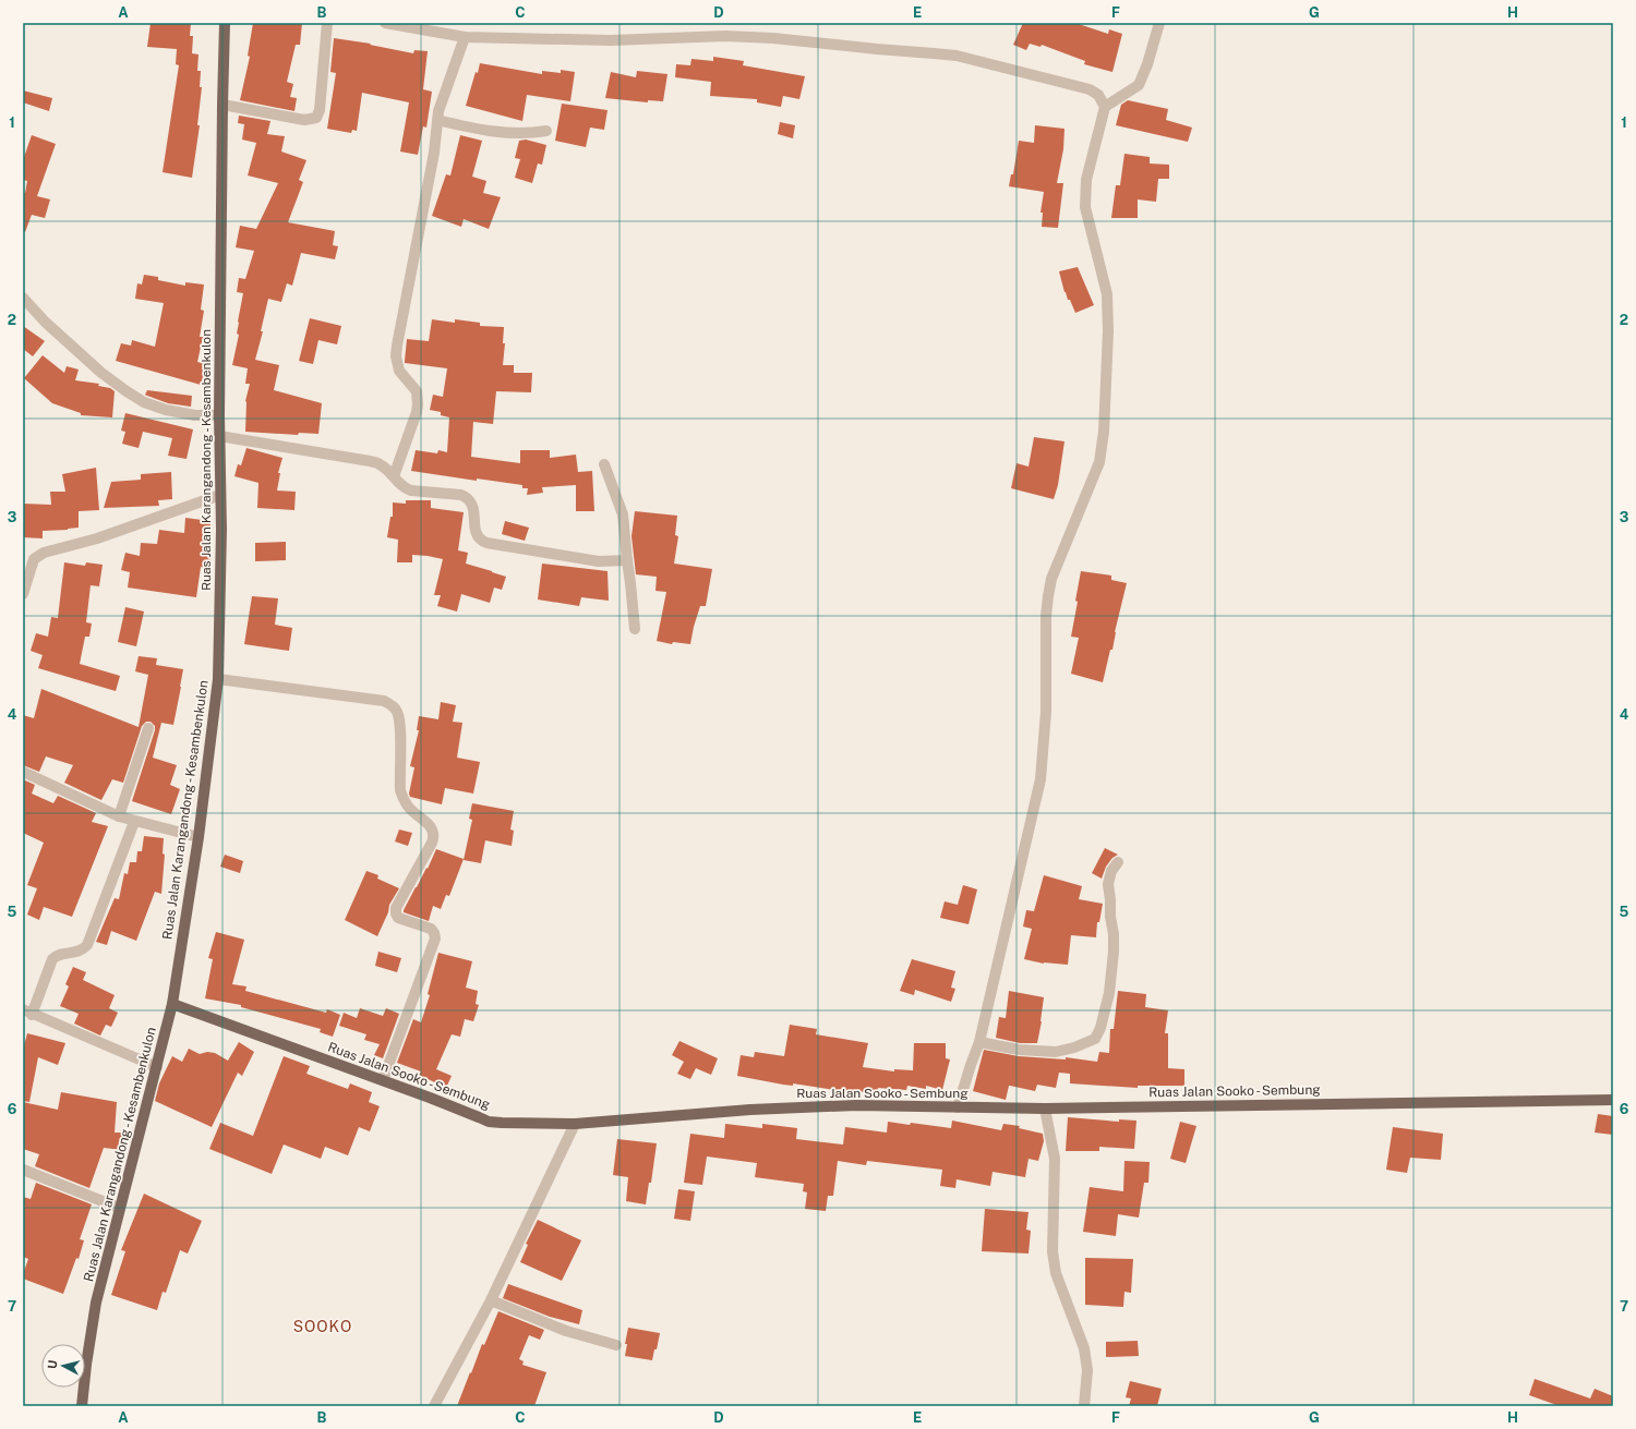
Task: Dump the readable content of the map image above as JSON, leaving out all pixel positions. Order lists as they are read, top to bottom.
{
  "streets": {
    "main road": ["Ruas Jalan Karangandong - Kesambenkulon", "Ruas Jalan Sooko - Sembung"]
  },
  "crossings": [
    ["Ruas Jalan Karangandong - Kesambenkulon", "Ruas Jalan Sooko - Sembung"]
  ],
  "districts": ["SOOKO"],
  "north": "left",
  "grid": {
    "columns": [
      "A",
      "B",
      "C",
      "D",
      "E",
      "F",
      "G",
      "H"
    ],
    "rows": [
      "1",
      "2",
      "3",
      "4",
      "5",
      "6",
      "7"
    ]
  }
}
